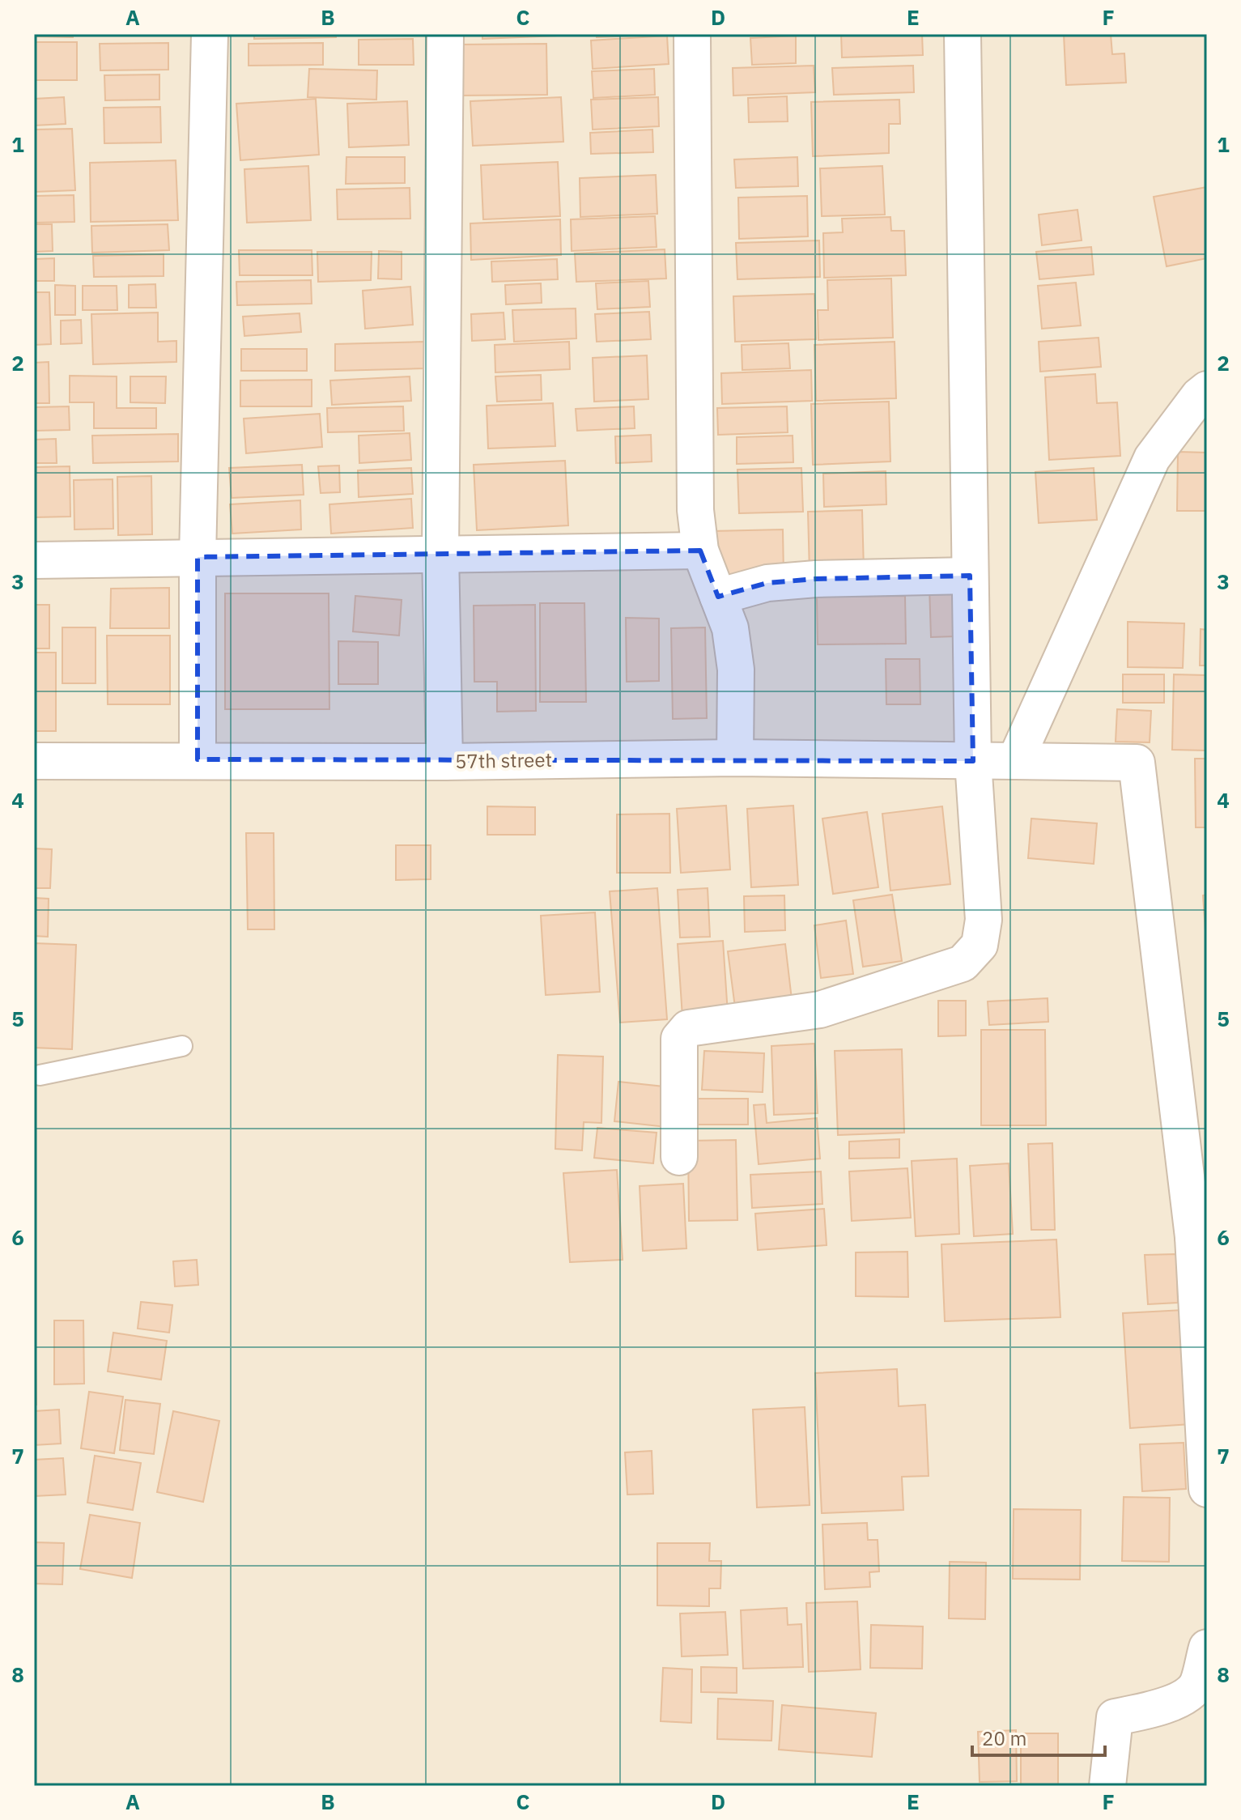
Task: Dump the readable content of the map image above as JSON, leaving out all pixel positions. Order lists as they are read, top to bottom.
{
  "streets": {
    "street": ["57th street"]
  },
  "scale_bar": "20 m",
  "grid": {
    "columns": [
      "A",
      "B",
      "C",
      "D",
      "E",
      "F"
    ],
    "rows": [
      "1",
      "2",
      "3",
      "4",
      "5",
      "6",
      "7",
      "8"
    ]
  }
}
